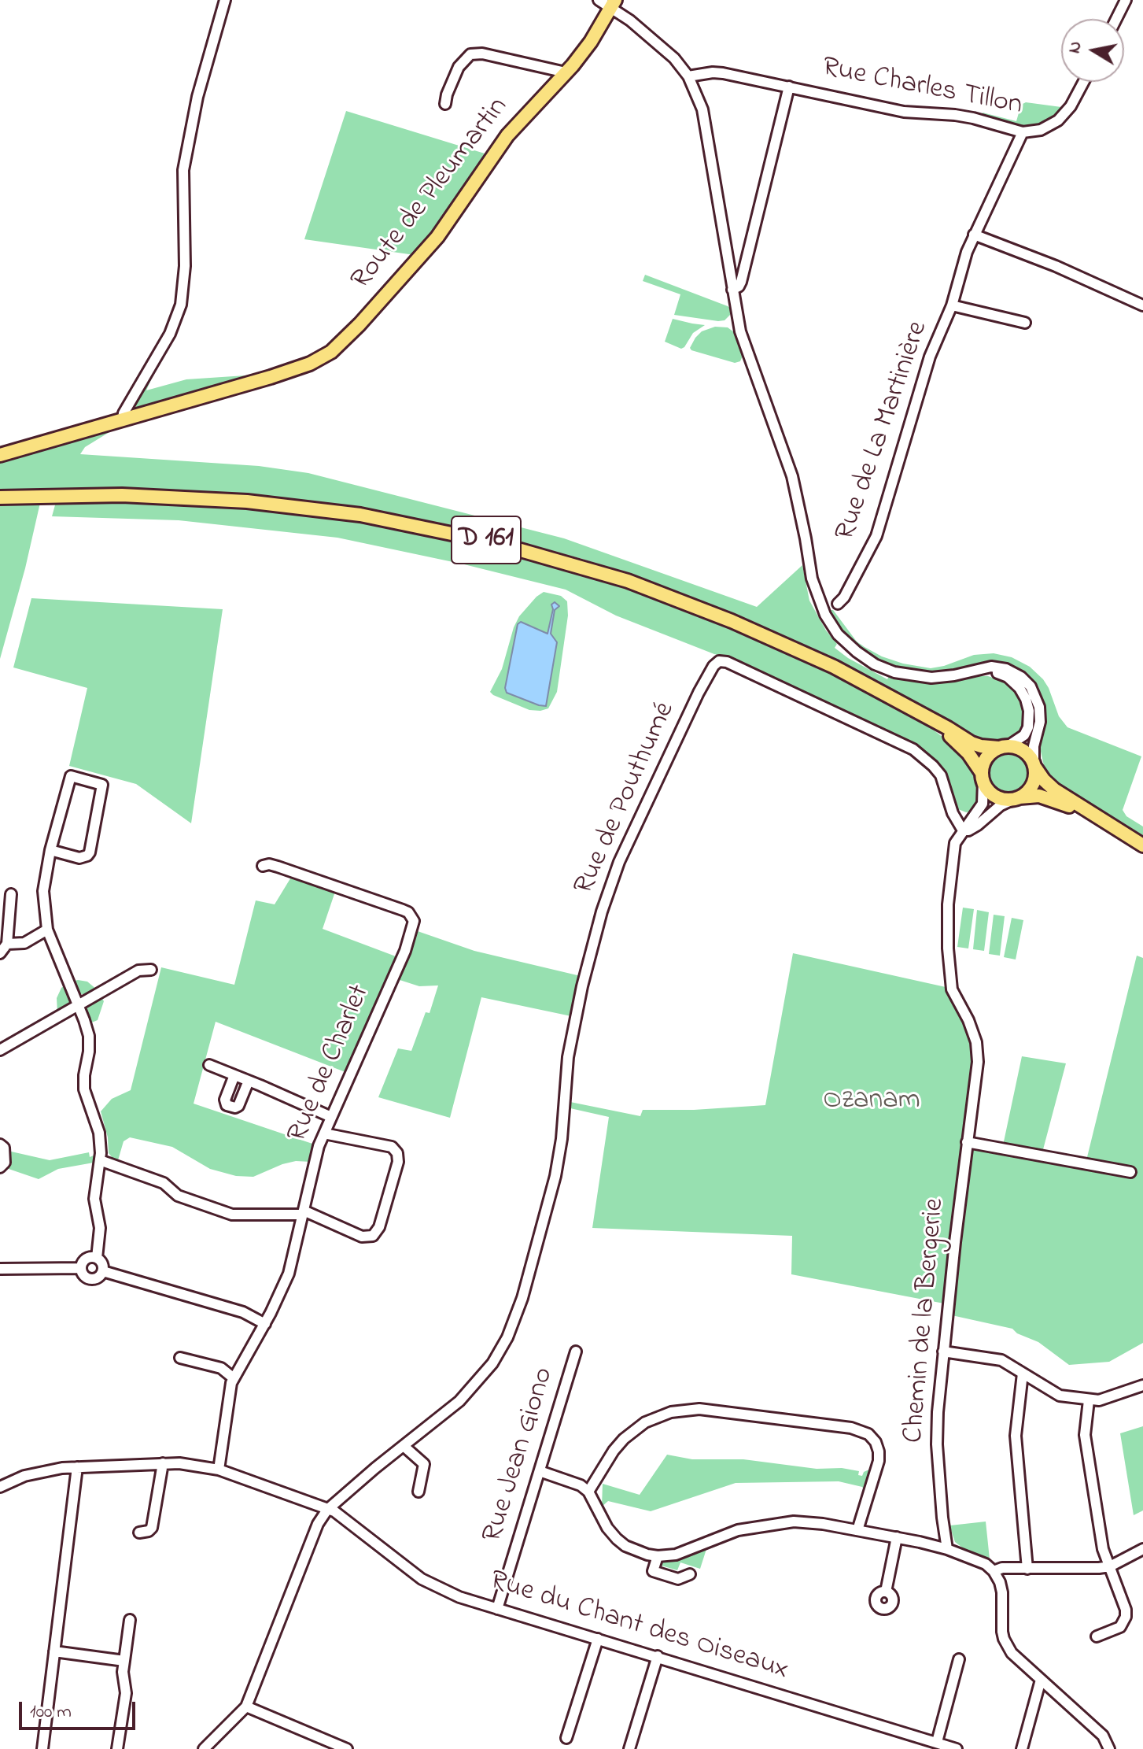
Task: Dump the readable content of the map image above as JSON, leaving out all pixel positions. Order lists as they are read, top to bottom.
{
  "streets": {
    "main road": ["Route de Pleumartin", "D 161"],
    "street": [
      "Rue Charles Tillon",
      "Rue de La Martinière",
      "Rue de Pouthumé",
      "Rue de Charlet",
      "Chemin de la Bergerie",
      "Rue Jean Giono",
      "Rue du Chant des Oiseaux"
    ]
  },
  "crossings": [
    ["Rue Charles Tillon", "Rue de La Martinière"],
    ["D 161", "Chemin de la Bergerie"],
    ["Rue de Pouthumé", "Chemin de la Bergerie"],
    ["Rue de Pouthumé", "Rue du Chant des Oiseaux"],
    ["Rue de Charlet", "Rue du Chant des Oiseaux"],
    ["Rue Jean Giono", "Rue du Chant des Oiseaux"]
  ],
  "parks": ["Ozanam"],
  "scale_bar": "100 m",
  "north": "left"
}
